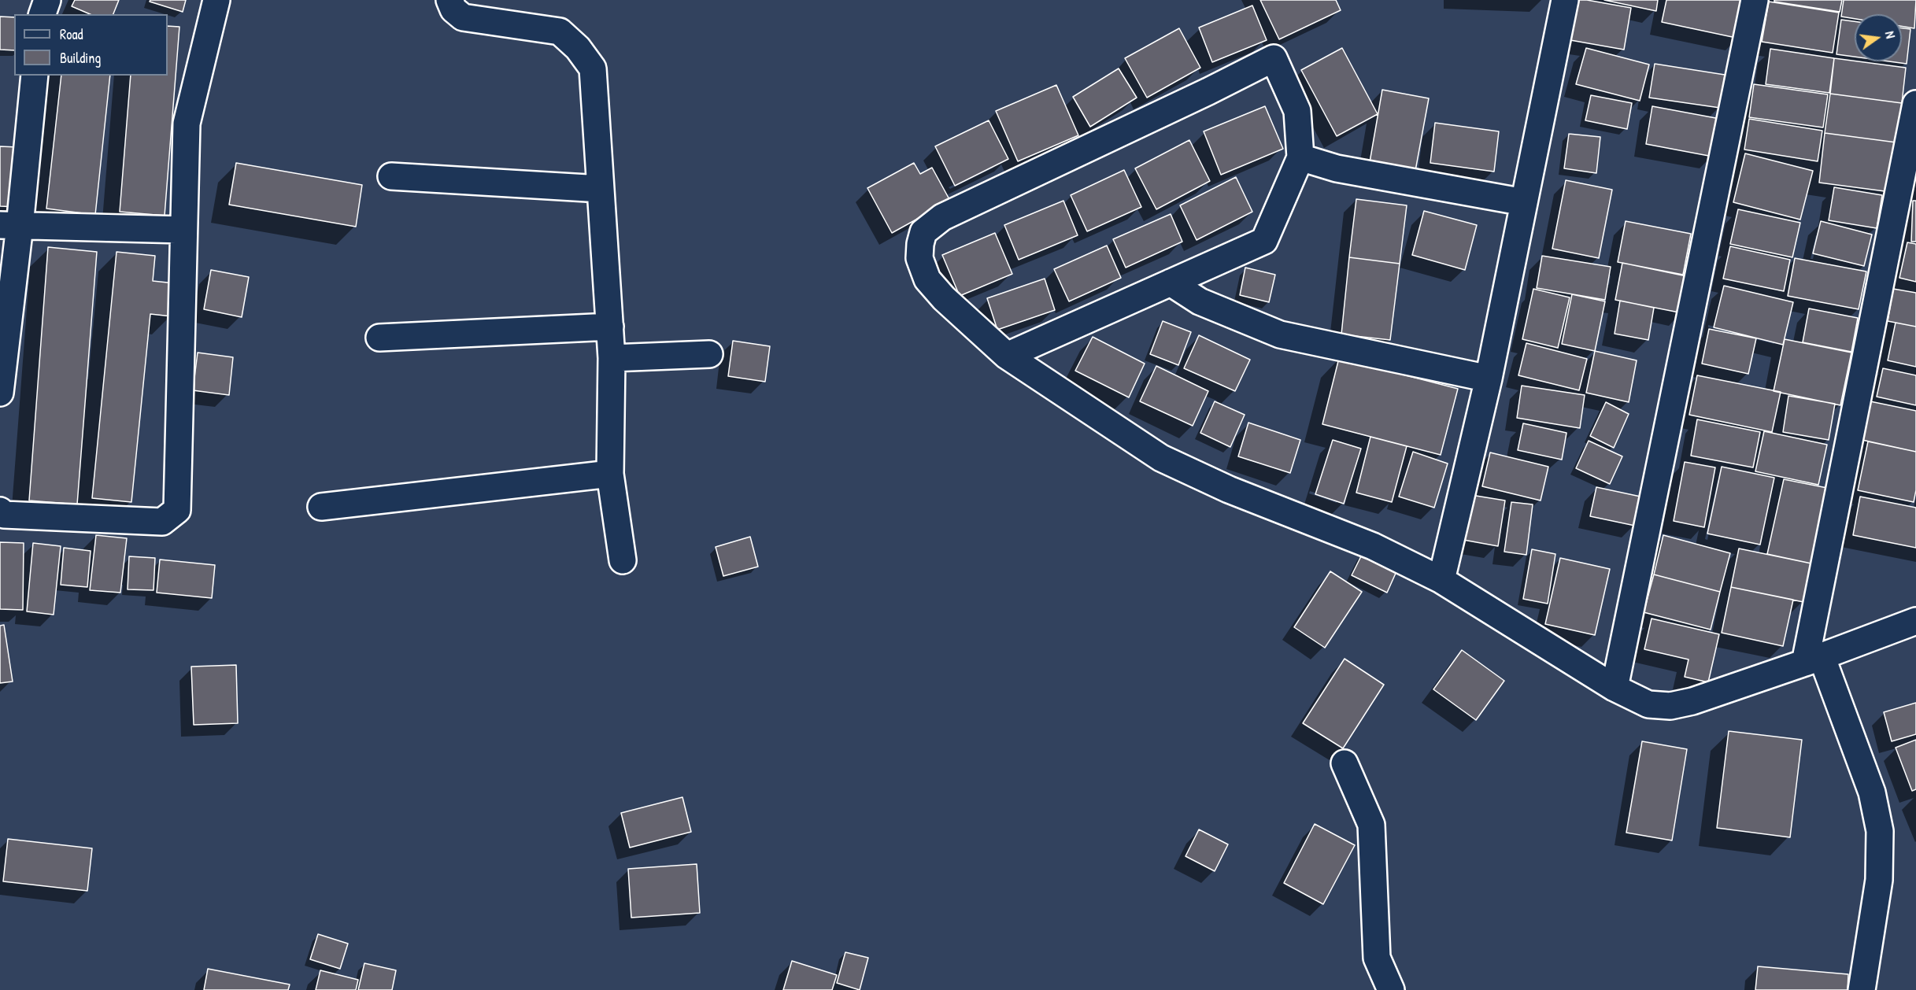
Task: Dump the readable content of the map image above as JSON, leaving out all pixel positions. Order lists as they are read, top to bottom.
{
  "legend": ["Road", "Building"],
  "north": "right"
}
